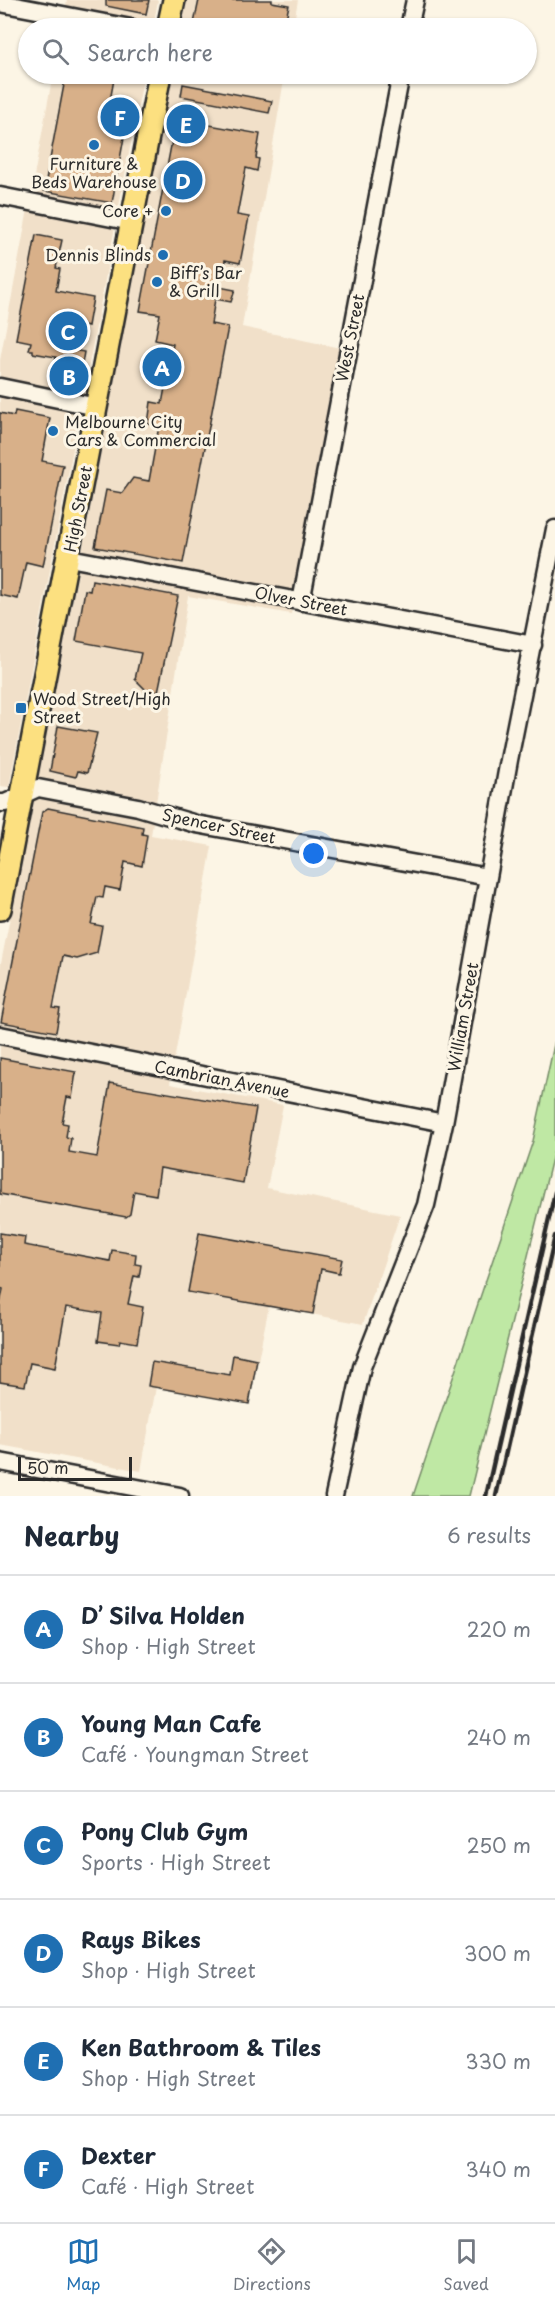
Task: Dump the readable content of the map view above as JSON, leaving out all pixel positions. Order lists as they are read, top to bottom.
{
  "streets": {
    "main road": ["High Street"],
    "street": [
      "West Street",
      "Olver Street",
      "Spencer Street",
      "William Street",
      "Cambrian Avenue"
    ]
  },
  "crossings": [
    ["West Street", "Olver Street"],
    ["High Street", "Olver Street"],
    ["High Street", "Spencer Street"],
    ["Olver Street", "William Street"],
    ["Spencer Street", "William Street"],
    ["William Street", "Cambrian Avenue"]
  ],
  "places": {
    "other": [
      "Furniture & Beds Warehouse",
      "Core +",
      "Dennis Blinds",
      "Biff’s Bar & Grill",
      "Melbourne City Cars & Commercial"
    ],
    "transit": ["Wood Street/High Street"]
  },
  "scale_bar": "50 m",
  "page": {
    "search": "Search here",
    "pins": [
      "F",
      "E",
      "D",
      "C",
      "A",
      "B"
    ],
    "scale": "50 m",
    "heading": ["Nearby", "6 results"],
    "list": [
      {
        "mark": "A",
        "name": "D’ Silva Holden",
        "note": "Shop · High Street",
        "value": "220 m"
      },
      {
        "mark": "B",
        "name": "Young Man Cafe",
        "note": "Café · Youngman Street",
        "value": "240 m"
      },
      {
        "mark": "C",
        "name": "Pony Club Gym",
        "note": "Sports · High Street",
        "value": "250 m"
      },
      {
        "mark": "D",
        "name": "Rays Bikes",
        "note": "Shop · High Street",
        "value": "300 m"
      },
      {
        "mark": "E",
        "name": "Ken Bathroom & Tiles",
        "note": "Shop · High Street",
        "value": "330 m"
      },
      {
        "mark": "F",
        "name": "Dexter",
        "note": "Café · High Street",
        "value": "340 m"
      }
    ],
    "nav": ["Map", "Directions", "Saved"]
  }
}
